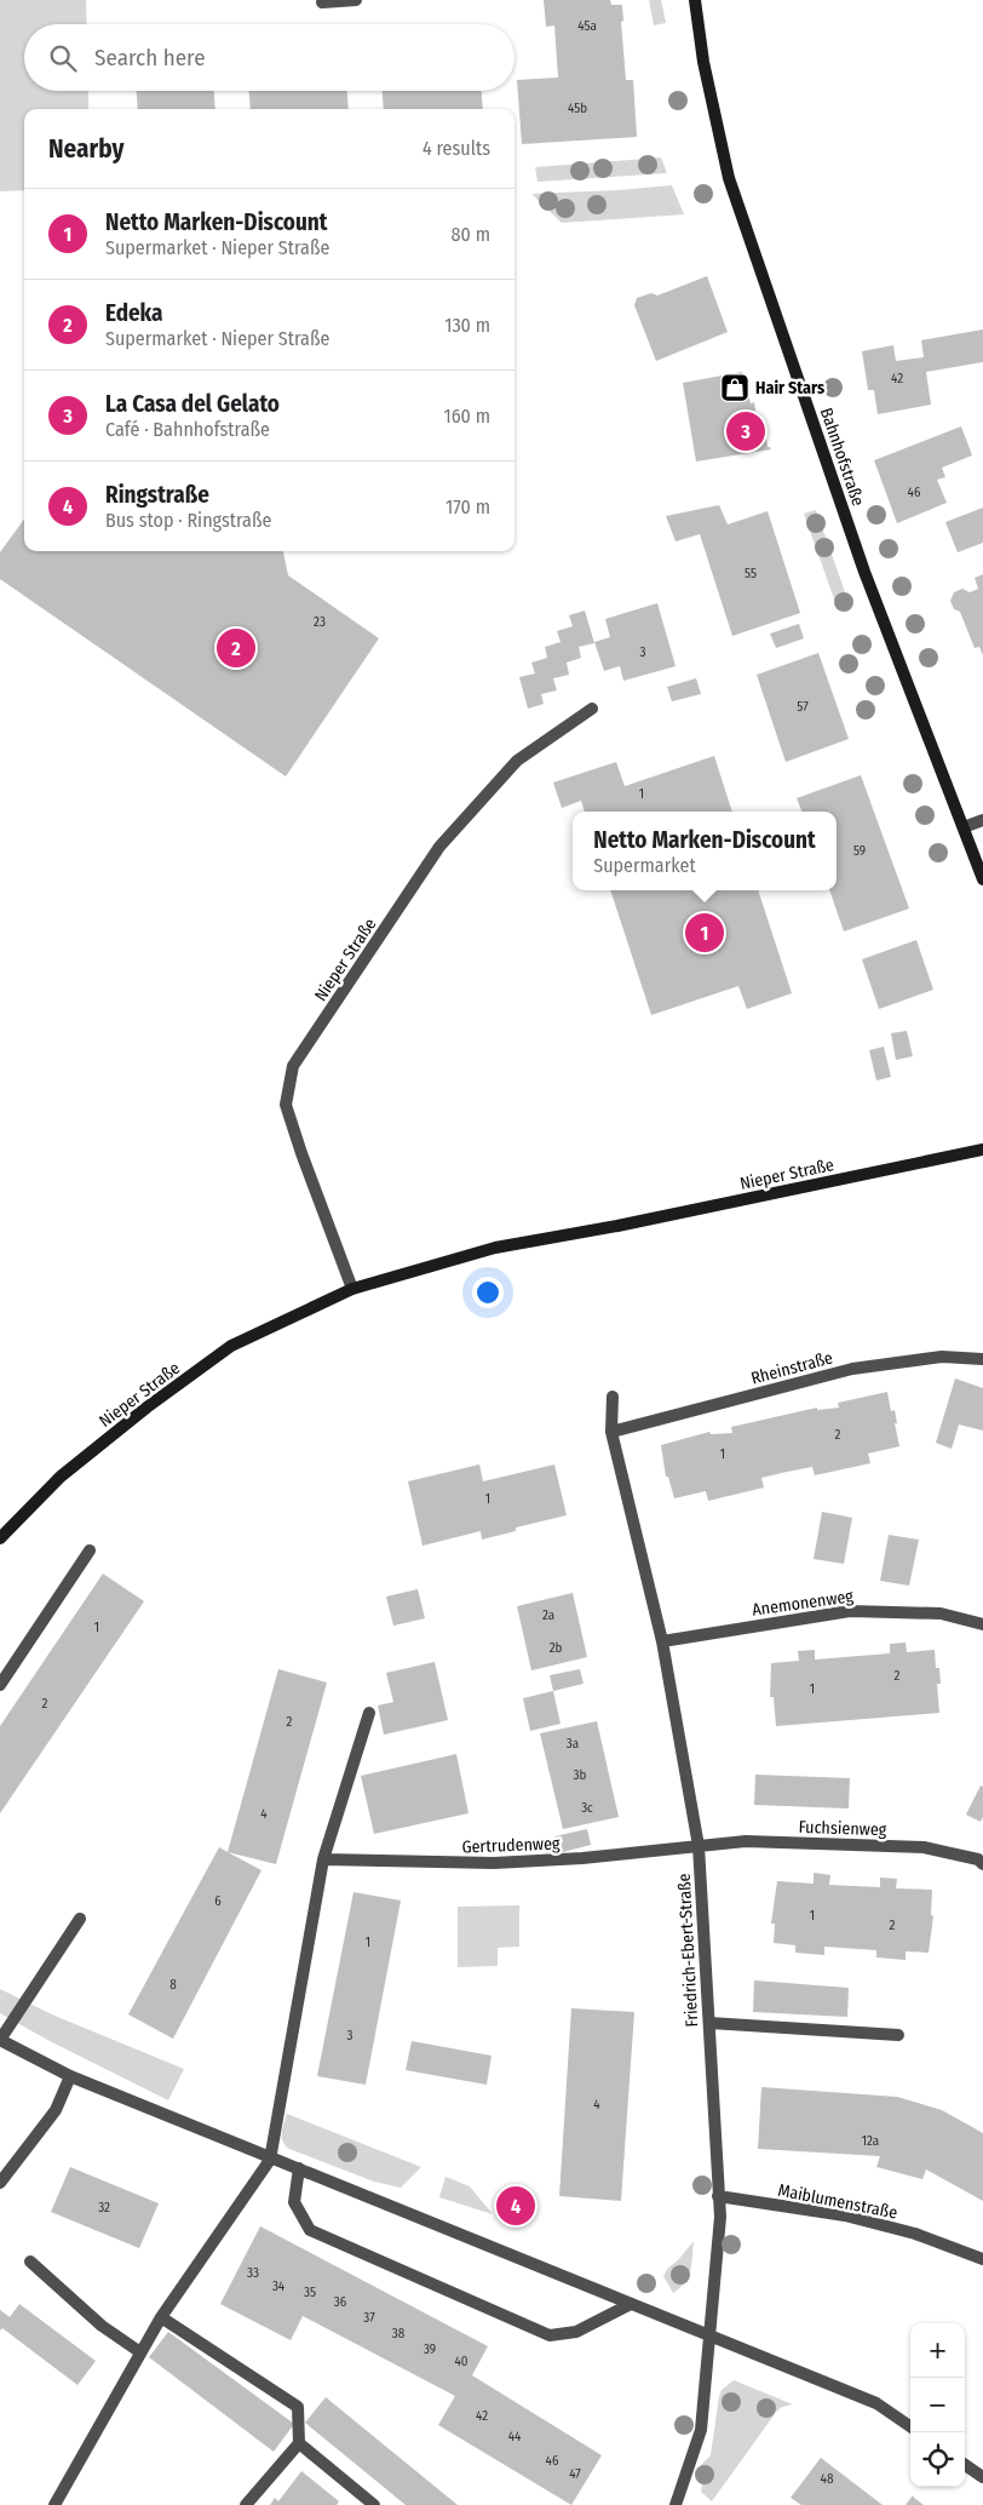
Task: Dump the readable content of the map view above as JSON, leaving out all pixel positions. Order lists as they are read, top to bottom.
{
  "streets": {
    "street": [
      "Bahnhofstraße",
      "Nieper Straße",
      "Rheinstraße",
      "Anemonenweg",
      "Fuchsienweg",
      "Gertrudenweg",
      "Friedrich-Ebert-Straße",
      "Maiblumenstraße"
    ]
  },
  "crossings": [
    ["Rheinstraße", "Friedrich-Ebert-Straße"],
    ["Anemonenweg", "Friedrich-Ebert-Straße"],
    ["Fuchsienweg", "Gertrudenweg"],
    ["Fuchsienweg", "Friedrich-Ebert-Straße"],
    ["Gertrudenweg", "Friedrich-Ebert-Straße"],
    ["Friedrich-Ebert-Straße", "Maiblumenstraße"]
  ],
  "places": {
    "shop": ["Hair Stars"]
  },
  "house_numbers": [
    "45a",
    "45b",
    "42",
    "46",
    "55",
    "23",
    "3",
    "57",
    "1",
    "59",
    "2",
    "1",
    "1",
    "2a",
    "1",
    "2b",
    "2",
    "1",
    "2",
    "2",
    "3a",
    "3b",
    "3c",
    "4",
    "6",
    "1",
    "2",
    "1",
    "8",
    "3",
    "4",
    "12a",
    "32",
    "33",
    "34",
    "35",
    "36",
    "37",
    "38",
    "39",
    "40",
    "42",
    "44",
    "46",
    "47",
    "48"
  ],
  "page": {
    "search": "Search here",
    "heading": ["Nearby", "4 results"],
    "list": [
      {
        "mark": "1",
        "name": "Netto Marken-Discount",
        "note": "Supermarket · Nieper Straße",
        "value": "80 m"
      },
      {
        "mark": "2",
        "name": "Edeka",
        "note": "Supermarket · Nieper Straße",
        "value": "130 m"
      },
      {
        "mark": "3",
        "name": "La Casa del Gelato",
        "note": "Café · Bahnhofstraße",
        "value": "160 m"
      },
      {
        "mark": "4",
        "name": "Ringstraße",
        "note": "Bus stop · Ringstraße",
        "value": "170 m"
      }
    ],
    "pins": [
      "3",
      "2",
      "1",
      "4"
    ],
    "popup": ["Netto Marken-Discount", "Supermarket"],
    "map_buttons": ["+", "−"]
  }
}
